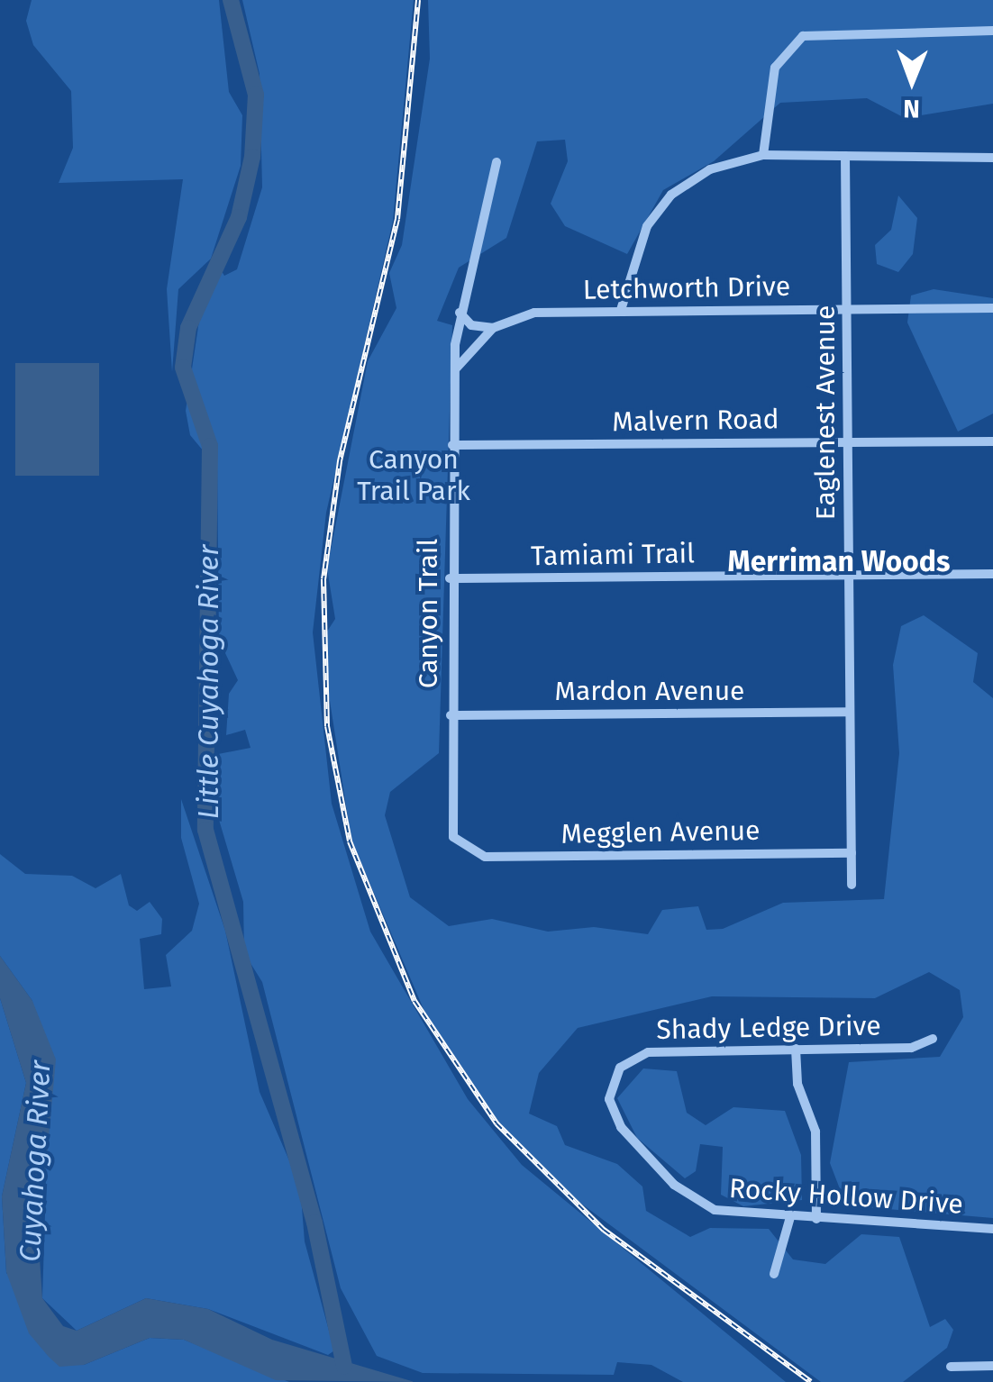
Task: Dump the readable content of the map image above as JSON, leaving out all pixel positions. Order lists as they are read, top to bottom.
{
  "streets": {
    "street": [
      "Letchworth Drive",
      "Eaglenest Avenue",
      "Malvern Road",
      "Tamiami Trail",
      "Canyon Trail",
      "Mardon Avenue",
      "Megglen Avenue",
      "Shady Ledge Drive",
      "Rocky Hollow Drive"
    ]
  },
  "crossings": [
    ["Letchworth Drive", "Eaglenest Avenue"],
    ["Letchworth Drive", "Canyon Trail"],
    ["Eaglenest Avenue", "Malvern Road"],
    ["Eaglenest Avenue", "Tamiami Trail"],
    ["Eaglenest Avenue", "Mardon Avenue"],
    ["Eaglenest Avenue", "Megglen Avenue"],
    ["Malvern Road", "Canyon Trail"],
    ["Tamiami Trail", "Canyon Trail"],
    ["Canyon Trail", "Mardon Avenue"],
    ["Canyon Trail", "Megglen Avenue"],
    ["Shady Ledge Drive", "Rocky Hollow Drive"]
  ],
  "districts": ["Merriman Woods"],
  "water": ["Little Cuyahoga River", "Cuyahoga River"],
  "parks": ["Canyon Trail Park"],
  "north": "bottom"
}
